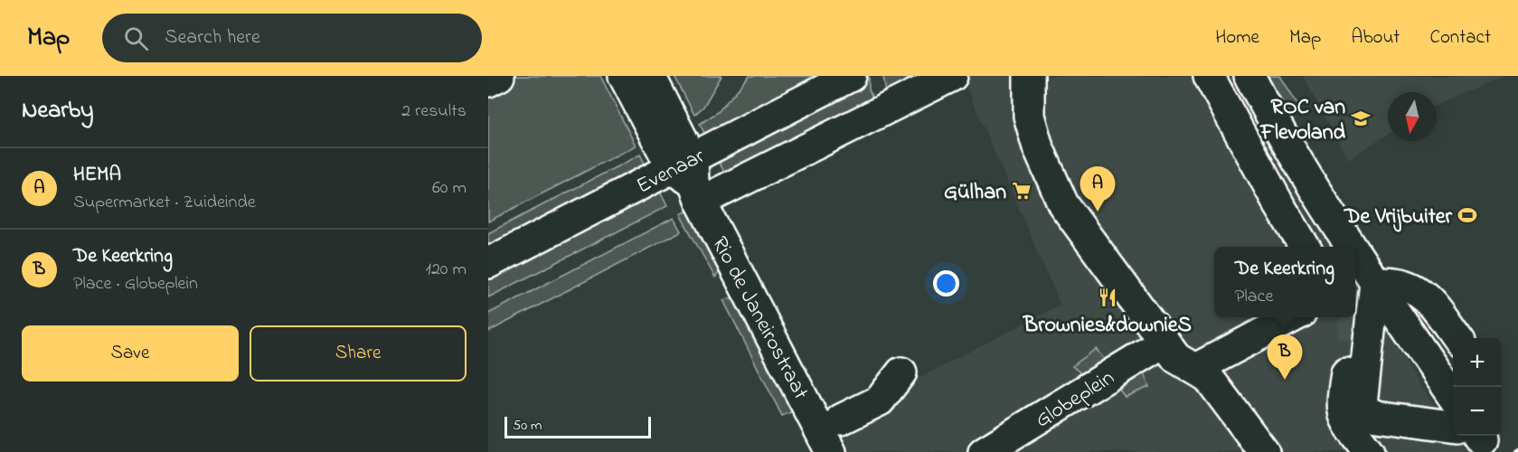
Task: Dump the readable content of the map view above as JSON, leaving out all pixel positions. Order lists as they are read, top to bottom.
{
  "streets": {
    "street": ["Evenaar", "Rio de Janeirostraat", "Globeplein"]
  },
  "crossings": [
    ["Evenaar", "Rio de Janeirostraat"]
  ],
  "places": {
    "school or university": ["ROC van Flevoland"],
    "supermarket": ["Gülhan"],
    "sports": ["De Vrijbuiter"],
    "restaurant": ["Brownies&downieS"]
  },
  "scale_bar": "50 m",
  "north": "bottom",
  "page": {
    "header": "Map",
    "search": "Search here",
    "nav": [
      "Home",
      "Map",
      "About",
      "Contact"
    ],
    "heading": ["Nearby", "2 results"],
    "list": [
      {
        "mark": "A",
        "name": "HEMA",
        "note": "Supermarket · Zuideinde",
        "value": "60 m"
      },
      {
        "mark": "B",
        "name": "De Keerkring",
        "note": "Place · Globeplein",
        "value": "120 m"
      }
    ],
    "pins": ["A", "B"],
    "popup": ["De Keerkring", "Place"],
    "buttons": ["Save", "Share"],
    "map_buttons": ["+", "−"],
    "scale": "50 m"
  }
}
